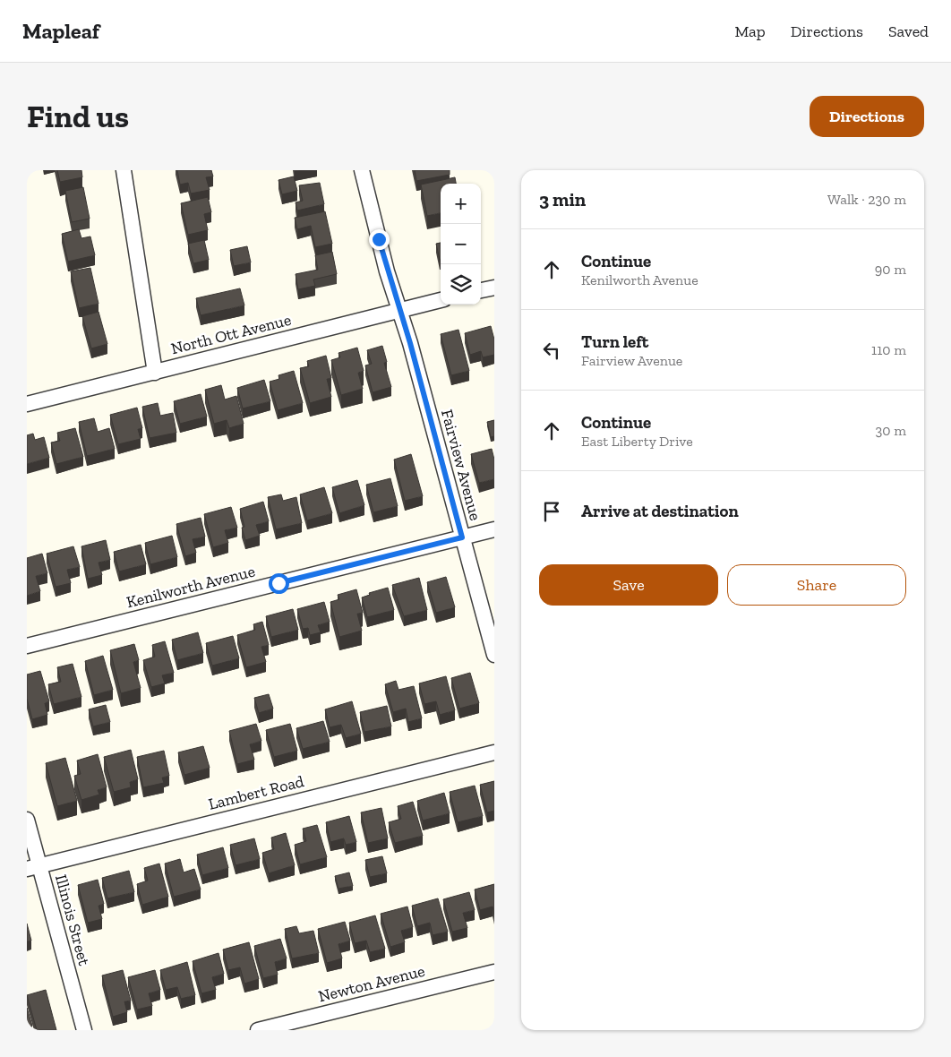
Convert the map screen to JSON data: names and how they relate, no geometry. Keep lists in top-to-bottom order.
{
  "streets": {
    "street": [
      "North Ott Avenue",
      "Fairview Avenue",
      "Kenilworth Avenue",
      "Lambert Road",
      "Illinois Street",
      "Newton Avenue"
    ]
  },
  "crossings": [
    ["North Ott Avenue", "Fairview Avenue"],
    ["Fairview Avenue", "Kenilworth Avenue"],
    ["Lambert Road", "Illinois Street"]
  ],
  "page": {
    "header": "Mapleaf",
    "nav": ["Map", "Directions", "Saved"],
    "buttons": [
      "Directions",
      ["Save", "Share"]
    ],
    "title": "Find us",
    "heading": ["3 min", "Walk · 230 m"],
    "map_buttons": ["+", "−"],
    "list": [
      ["Continue", "Kenilworth Avenue", "90 m"],
      ["Turn left", "Fairview Avenue", "110 m"],
      ["Continue", "East Liberty Drive", "30 m"],
      "Arrive at destination"
    ]
  }
}
